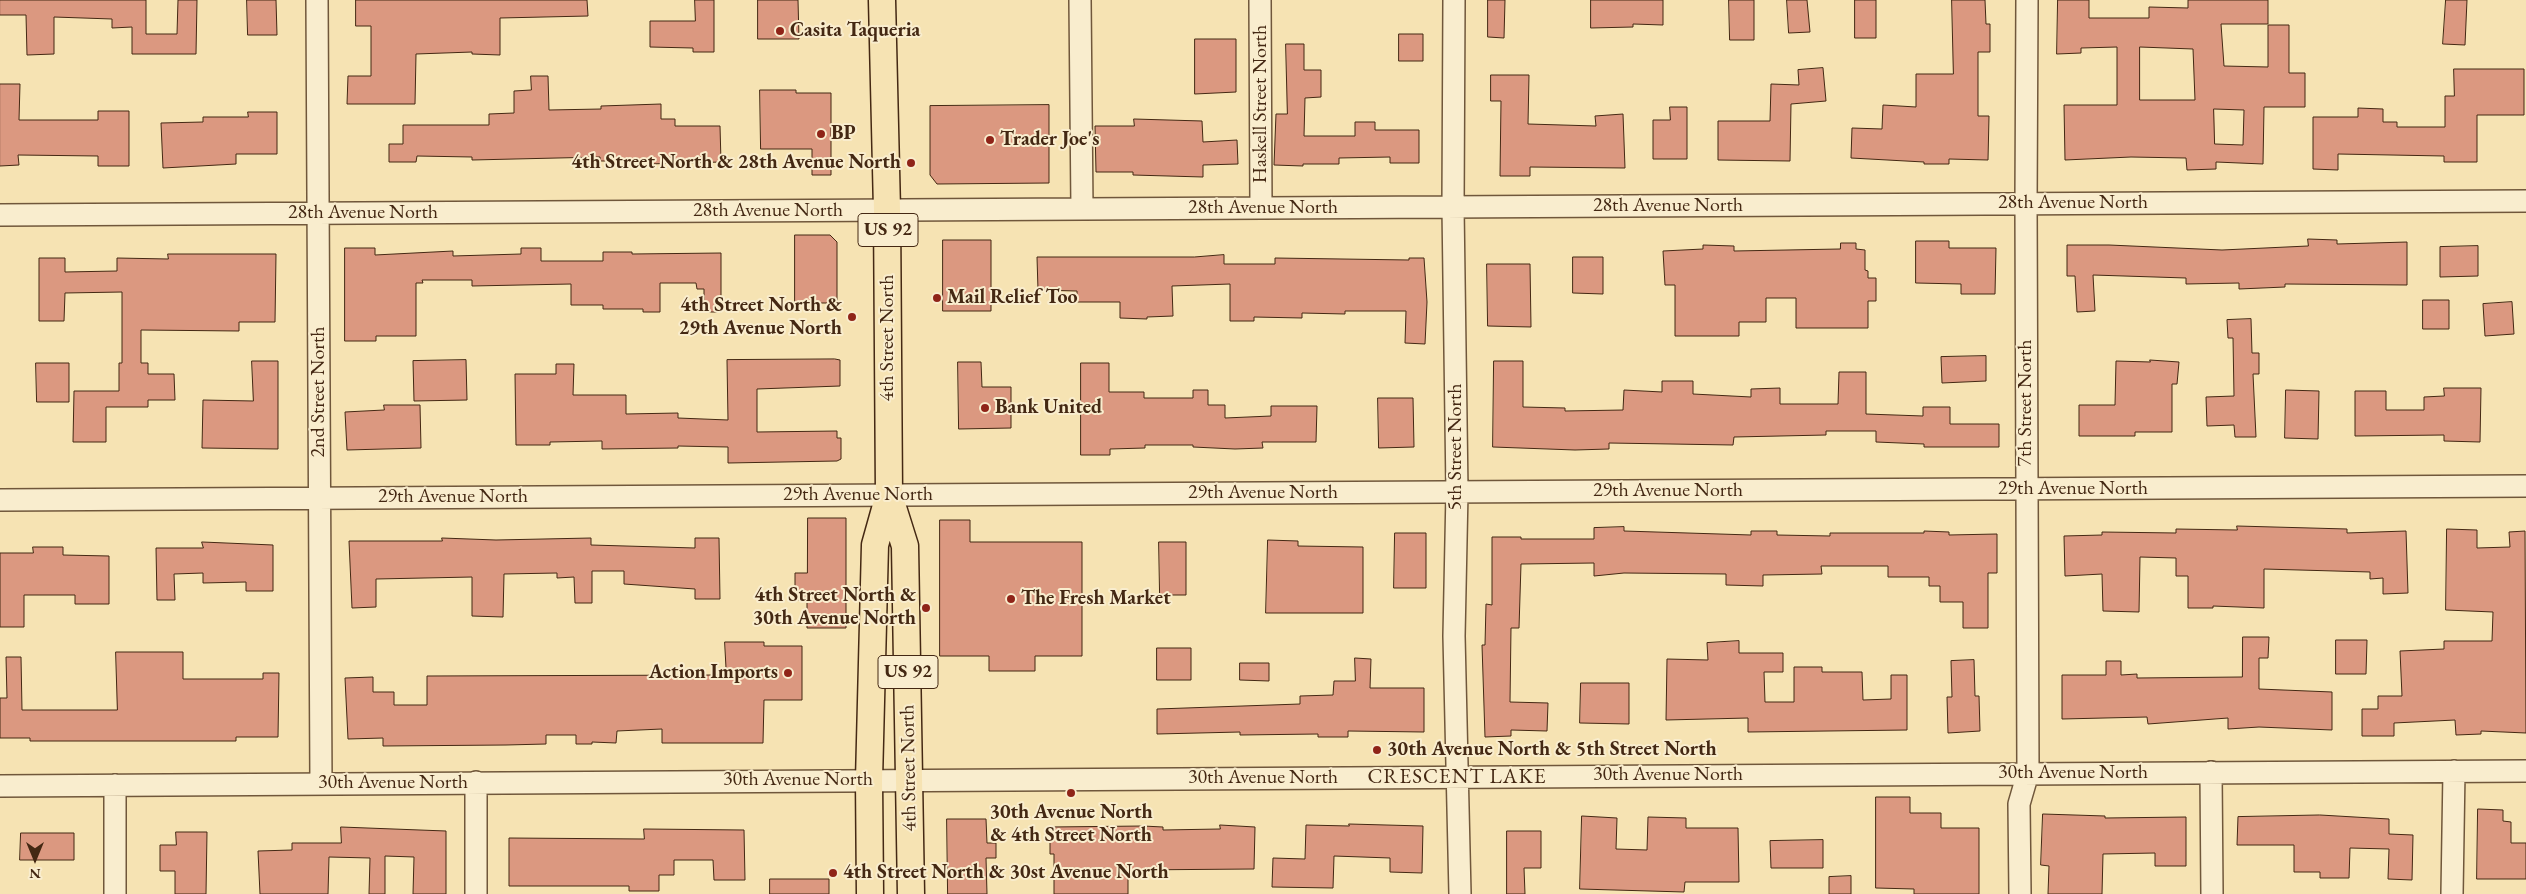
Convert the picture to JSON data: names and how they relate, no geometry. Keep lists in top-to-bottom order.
{
  "streets": {
    "main road": ["US 92", "4th Street North"],
    "street": [
      "Haskell Street North",
      "28th Avenue North",
      "2nd Street North",
      "7th Street North",
      "5th Street North",
      "29th Avenue North",
      "30th Avenue North"
    ]
  },
  "crossings": [
    ["Haskell Street North", "28th Avenue North"],
    ["28th Avenue North", "4th Street North"],
    ["28th Avenue North", "2nd Street North"],
    ["28th Avenue North", "7th Street North"],
    ["28th Avenue North", "5th Street North"],
    ["4th Street North", "29th Avenue North"],
    ["4th Street North", "30th Avenue North"],
    ["2nd Street North", "29th Avenue North"],
    ["2nd Street North", "30th Avenue North"],
    ["7th Street North", "29th Avenue North"],
    ["7th Street North", "30th Avenue North"],
    ["5th Street North", "29th Avenue North"],
    ["5th Street North", "30th Avenue North"]
  ],
  "districts": ["CRESCENT LAKE"],
  "places": [
    "Casita Taqueria",
    "BP",
    "Trader Joe's",
    "4th Street North & 28th Avenue North",
    "Mail Relief Too",
    "4th Street North & 29th Avenue North",
    "Bank United",
    "The Fresh Market",
    "4th Street North & 30th Avenue North",
    "Action Imports",
    "30th Avenue North & 5th Street North",
    "30th Avenue North & 4th Street North",
    "4th Street North & 30st Avenue North"
  ],
  "north": "bottom"
}
